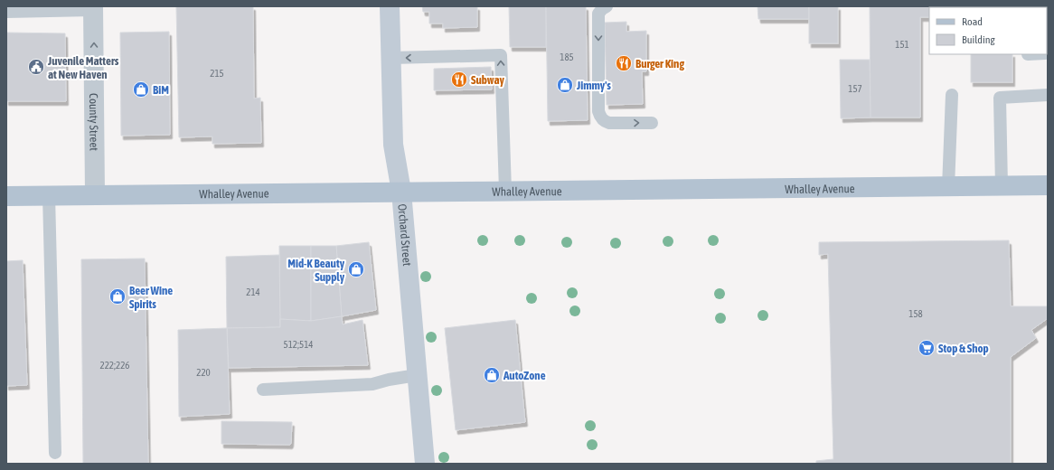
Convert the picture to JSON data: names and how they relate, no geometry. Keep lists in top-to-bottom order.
{
  "streets": {
    "main road": ["Whalley Avenue", "Orchard Street"],
    "street": ["County Street"]
  },
  "crossings": [
    ["County Street", "Whalley Avenue"],
    ["Whalley Avenue", "Orchard Street"]
  ],
  "one_way": ["County Street"],
  "places": {
    "restaurant": ["Burger King", "Subway"],
    "public building": ["Juvenile Matters at New Haven"],
    "shop": [
      "Jimmy's",
      "BiM",
      "Mid-K Beauty Supply",
      "Beer Wine Spirits",
      "AutoZone"
    ],
    "supermarket": ["Stop & Shop"]
  },
  "house_numbers": [
    "151",
    "185",
    "215",
    "157",
    "214",
    "158",
    "512;514",
    "222;226",
    "220"
  ],
  "legend": ["Road", "Building"]
}
